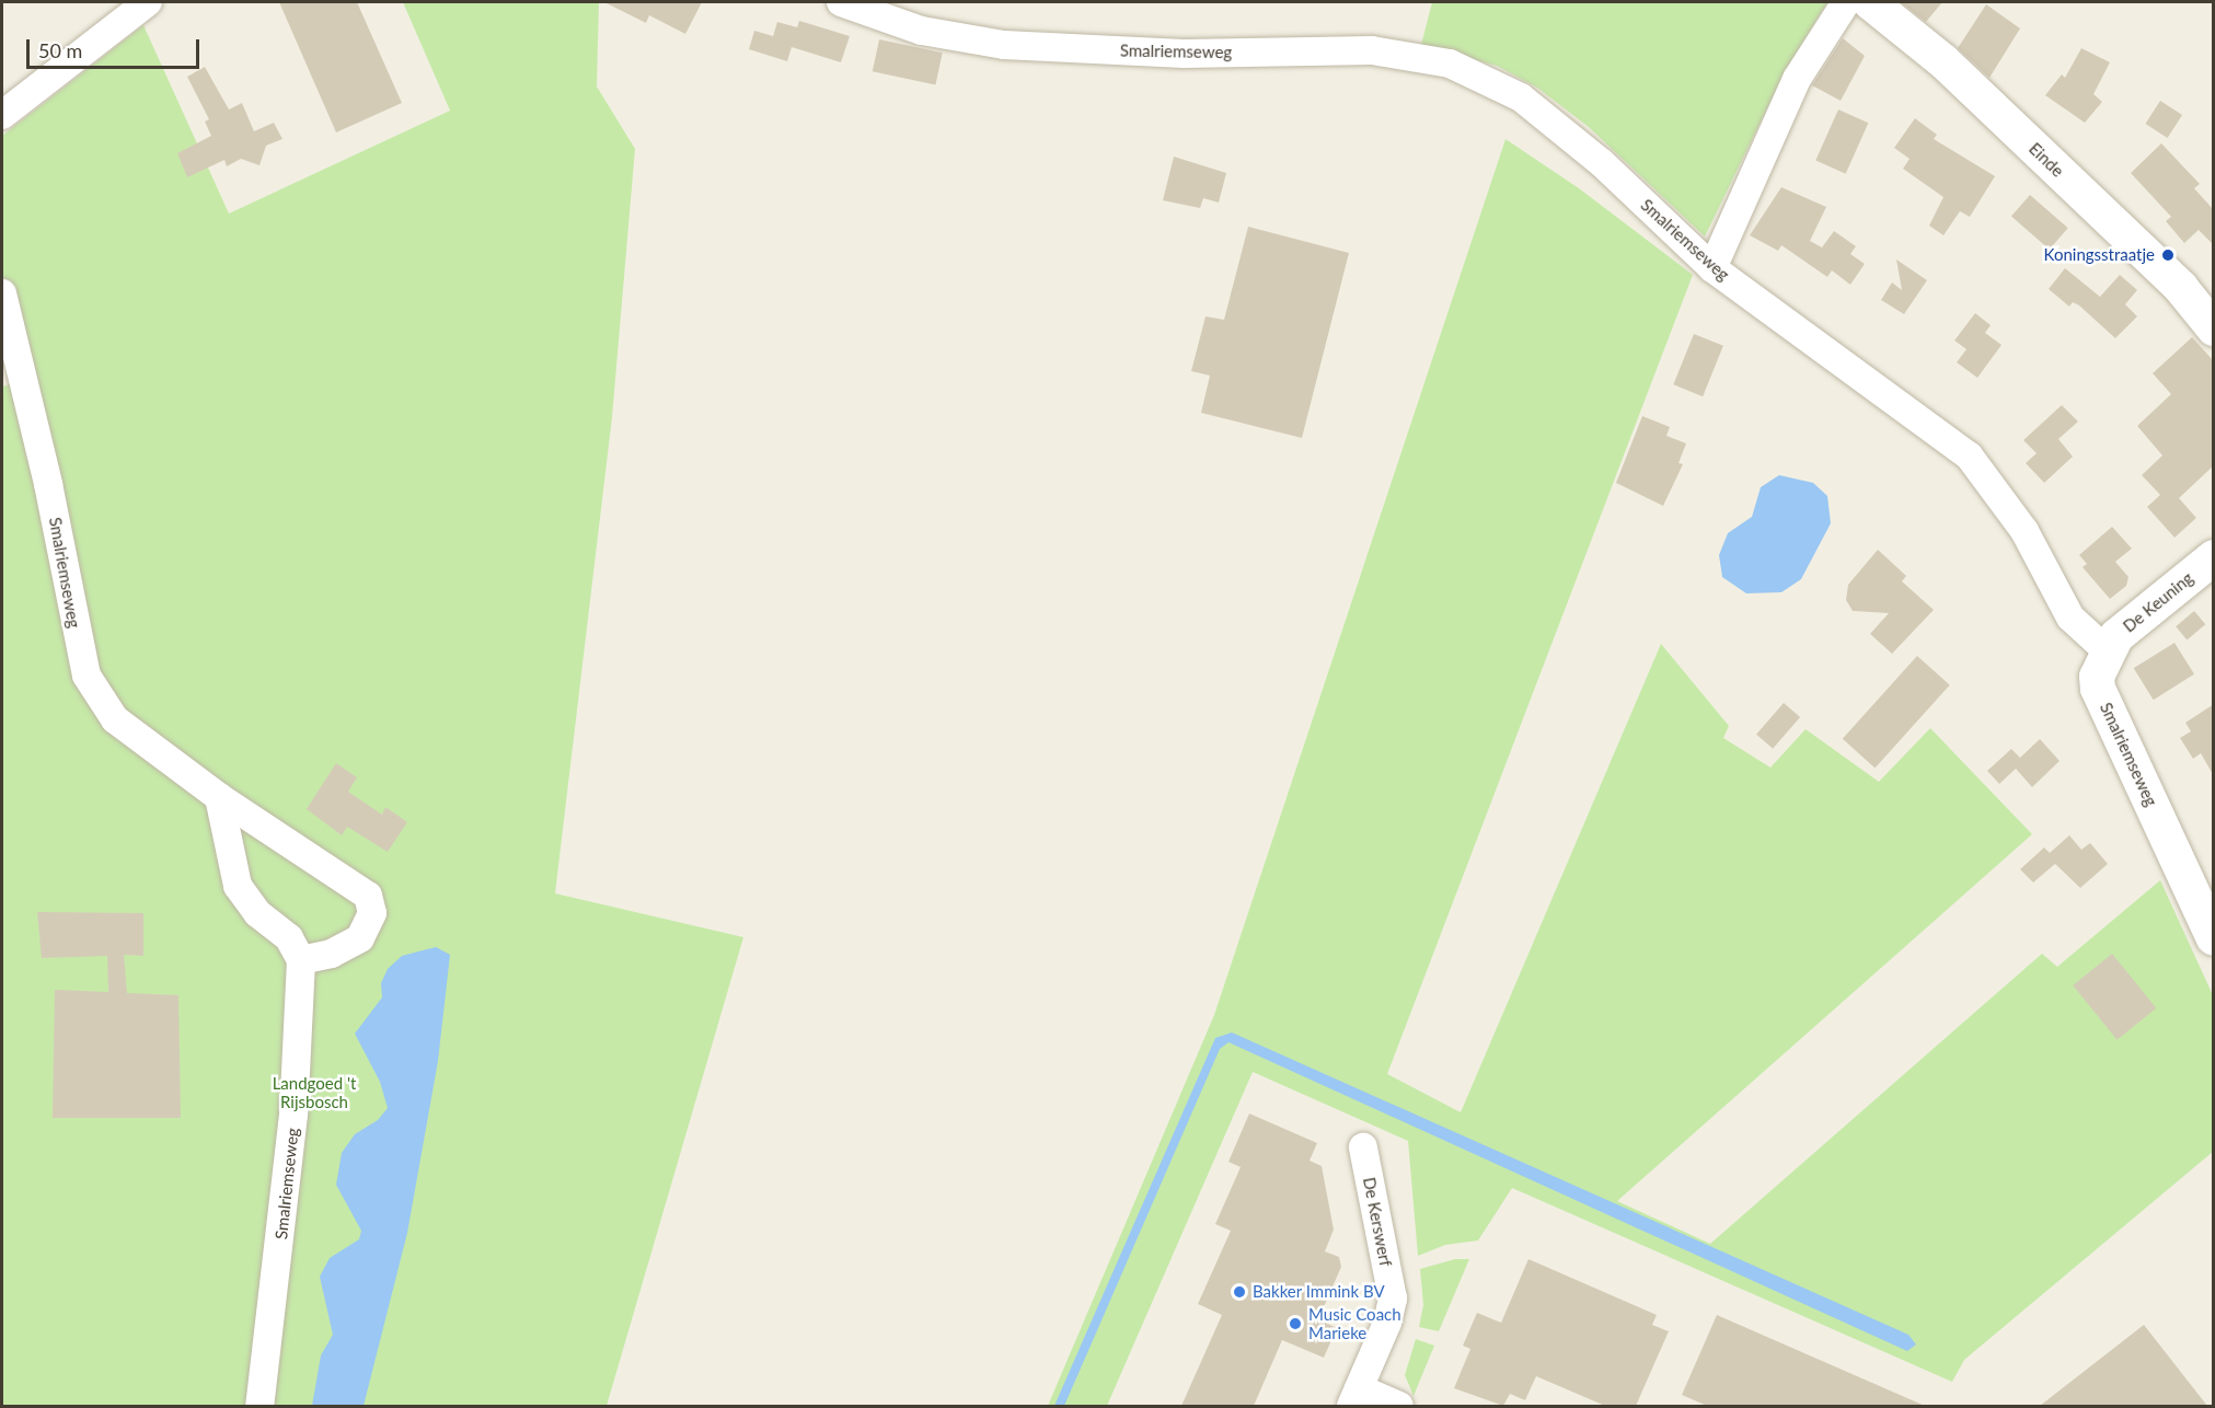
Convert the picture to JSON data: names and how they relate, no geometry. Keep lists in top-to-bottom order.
{
  "streets": {
    "street": [
      "Smalriemseweg",
      "Einde",
      "De Keuning",
      "De Kerswerf"
    ]
  },
  "crossings": [
    ["Smalriemseweg", "De Keuning"]
  ],
  "parks": ["Landgoed 't Rijsbosch"],
  "places": ["Koningsstraatje", "Bakker Immink BV", "Music Coach Marieke"],
  "scale_bar": "50 m"
}
